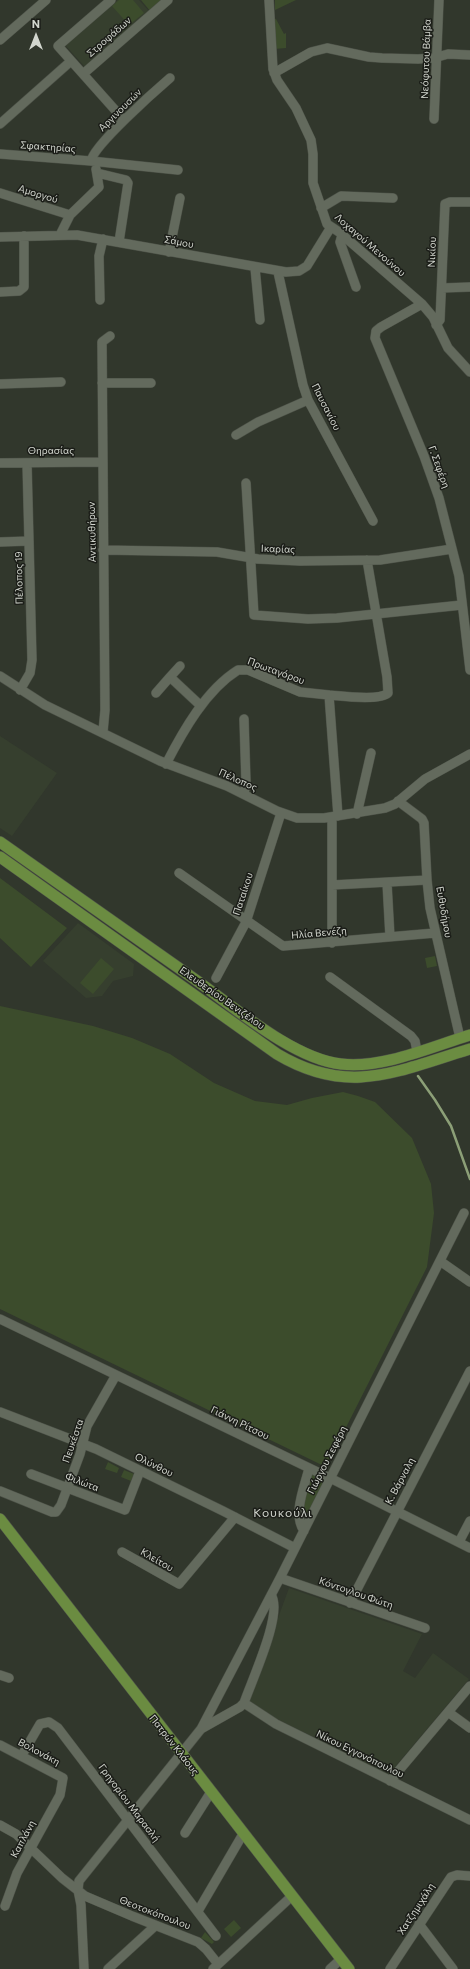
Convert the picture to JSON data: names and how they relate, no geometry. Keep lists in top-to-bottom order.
{
  "streets": {
    "main road": ["Ελευθερίου Βενιζέλου", "Πατρών Κλάους"],
    "street": [
      "Στροφάδων",
      "Νεόφυτου Βάμβα",
      "Αργινουσών",
      "Σφακτηρίας",
      "Αμοργού",
      "Σάμου",
      "Λοχαγού Μενούνου",
      "Νικίου",
      "Παυσανίου",
      "Θηρασίας",
      "Γ. Σεφέρη",
      "Αντικυθήρων",
      "Ικαρίας",
      "Πέλοπος 19",
      "Πρωταγόρου",
      "Πέλοπος",
      "Παταίκου",
      "Ευθυδήμου",
      "Ηλία Βενέζη",
      "Γιάννη Ρίτσου",
      "Πευκέστα",
      "Γιώργου Σεφέρη",
      "Ολύνθου",
      "Κ. Βάρναλη",
      "Φιλώτα",
      "Κλείτου",
      "Κόντογλου Φώτη",
      "Βολονάκη",
      "Νίκου Εγγονόπουλου",
      "Γρηγορίου Μαρασλή",
      "Καπλάνη",
      "Χατζημιχάλη",
      "Θεοτοκόπουλου"
    ]
  },
  "crossings": [
    ["Αργινουσών", "Σφακτηρίας"],
    ["Σάμου", "Λοχαγού Μενούνου"],
    ["Σάμου", "Παυσανίου"],
    ["Λοχαγού Μενούνου", "Νικίου"],
    ["Λοχαγού Μενούνου", "Γ. Σεφέρη"],
    ["Θηρασίας", "Αντικυθήρων"],
    ["Θηρασίας", "Πέλοπος 19"],
    ["Γ. Σεφέρη", "Ικαρίας"],
    ["Αντικυθήρων", "Ικαρίας"],
    ["Αντικυθήρων", "Πέλοπος"],
    ["Πέλοπος 19", "Πέλοπος"],
    ["Πρωταγόρου", "Πέλοπος"],
    ["Πέλοπος", "Παταίκου"],
    ["Πέλοπος", "Ευθυδήμου"],
    ["Παταίκου", "Ηλία Βενέζη"],
    ["Ευθυδήμου", "Ηλία Βενέζη"],
    ["Ευθυδήμου", "Ελευθερίου Βενιζέλου"],
    ["Γιάννη Ρίτσου", "Πευκέστα"],
    ["Γιάννη Ρίτσου", "Γιώργου Σεφέρη"],
    ["Γιάννη Ρίτσου", "Κ. Βάρναλη"],
    ["Πευκέστα", "Ολύνθου"],
    ["Πευκέστα", "Φιλώτα"],
    ["Γιώργου Σεφέρη", "Ολύνθου"],
    ["Γιώργου Σεφέρη", "Κόντογλου Φώτη"],
    ["Γιώργου Σεφέρη", "Πατρών Κλάους"],
    ["Γιώργου Σεφέρη", "Γρηγορίου Μαρασλή"],
    ["Γιώργου Σεφέρη", "Θεοτοκόπουλου"],
    ["Ολύνθου", "Φιλώτα"],
    ["Ολύνθου", "Κλείτου"],
    ["Κ. Βάρναλη", "Κόντογλου Φώτη"],
    ["Βολονάκη", "Γρηγορίου Μαρασλή"],
    ["Βολονάκη", "Καπλάνη"],
    ["Καπλάνη", "Θεοτοκόπουλου"]
  ],
  "districts": ["Κουκούλι"],
  "north": "top"
}
